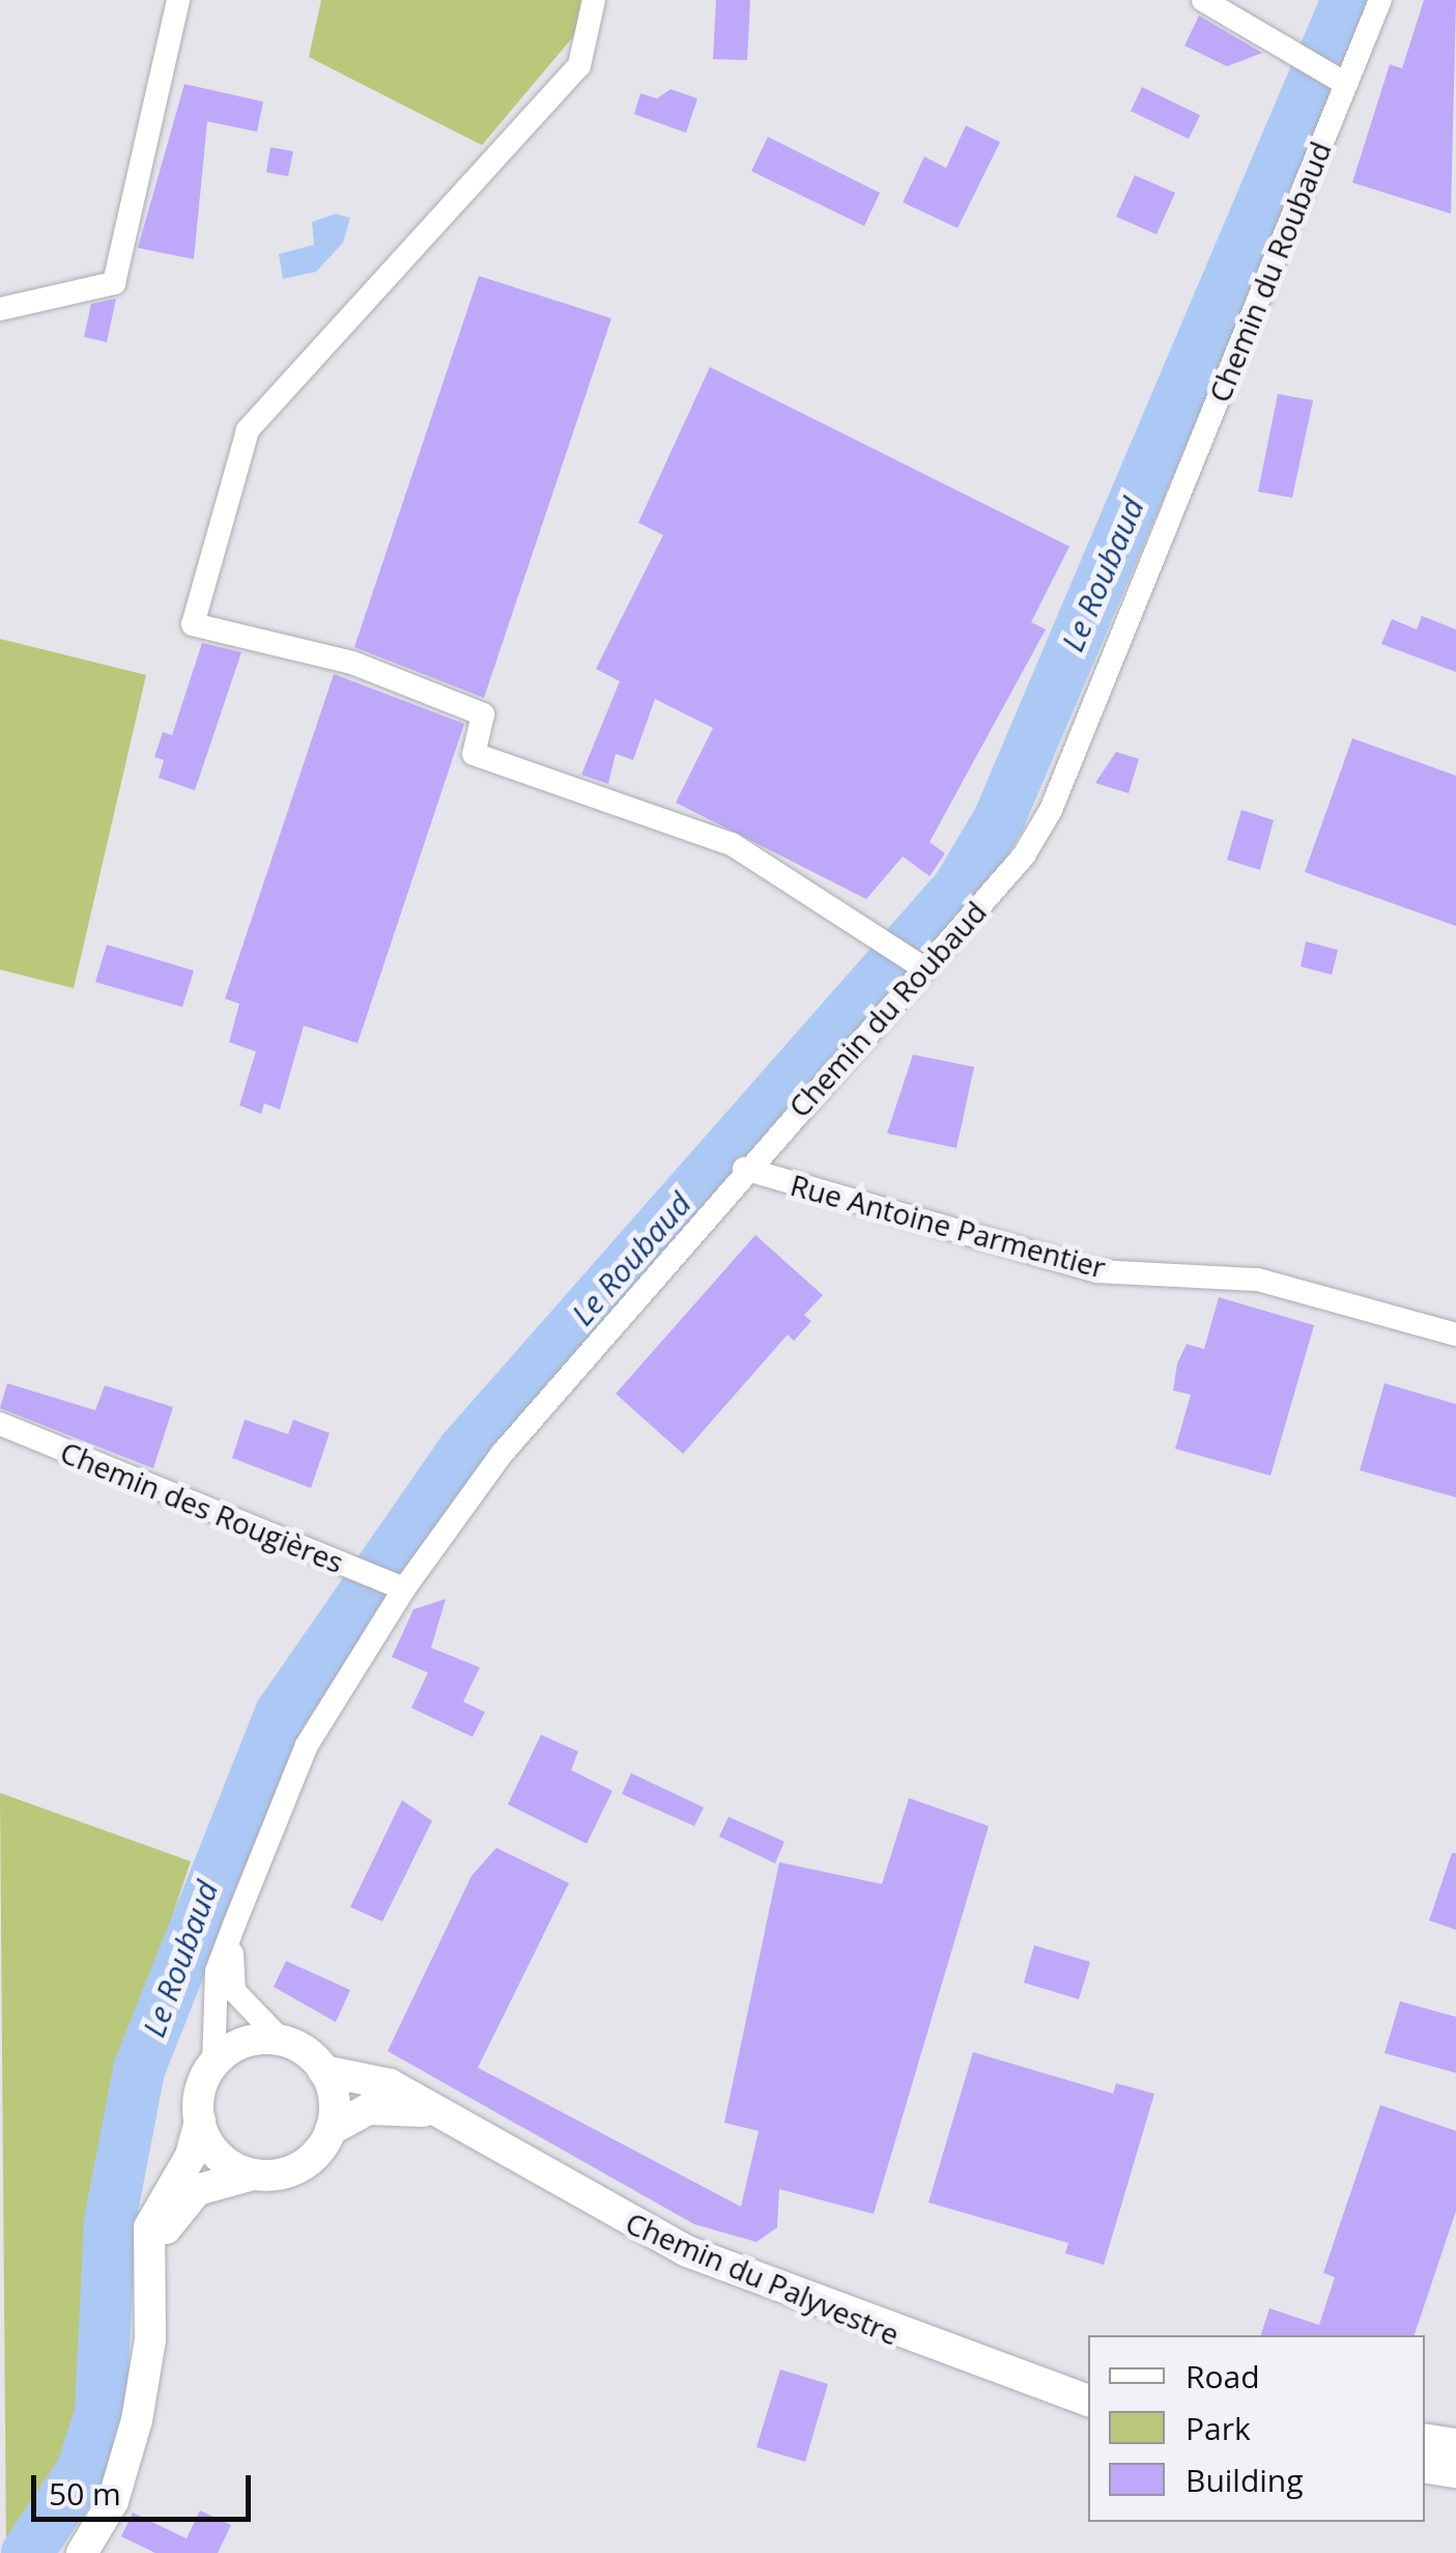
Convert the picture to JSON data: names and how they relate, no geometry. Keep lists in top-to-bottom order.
{
  "streets": {
    "street": [
      "Chemin du Roubaud",
      "Rue Antoine Parmentier",
      "Chemin des Rougières",
      "Chemin du Palyvestre"
    ]
  },
  "crossings": [
    ["Chemin du Roubaud", "Rue Antoine Parmentier"],
    ["Chemin du Roubaud", "Chemin des Rougières"],
    ["Chemin du Roubaud", "Chemin du Palyvestre"]
  ],
  "water": ["Le Roubaud"],
  "legend": ["Road", "Park", "Building"],
  "scale_bar": "50 m"
}
